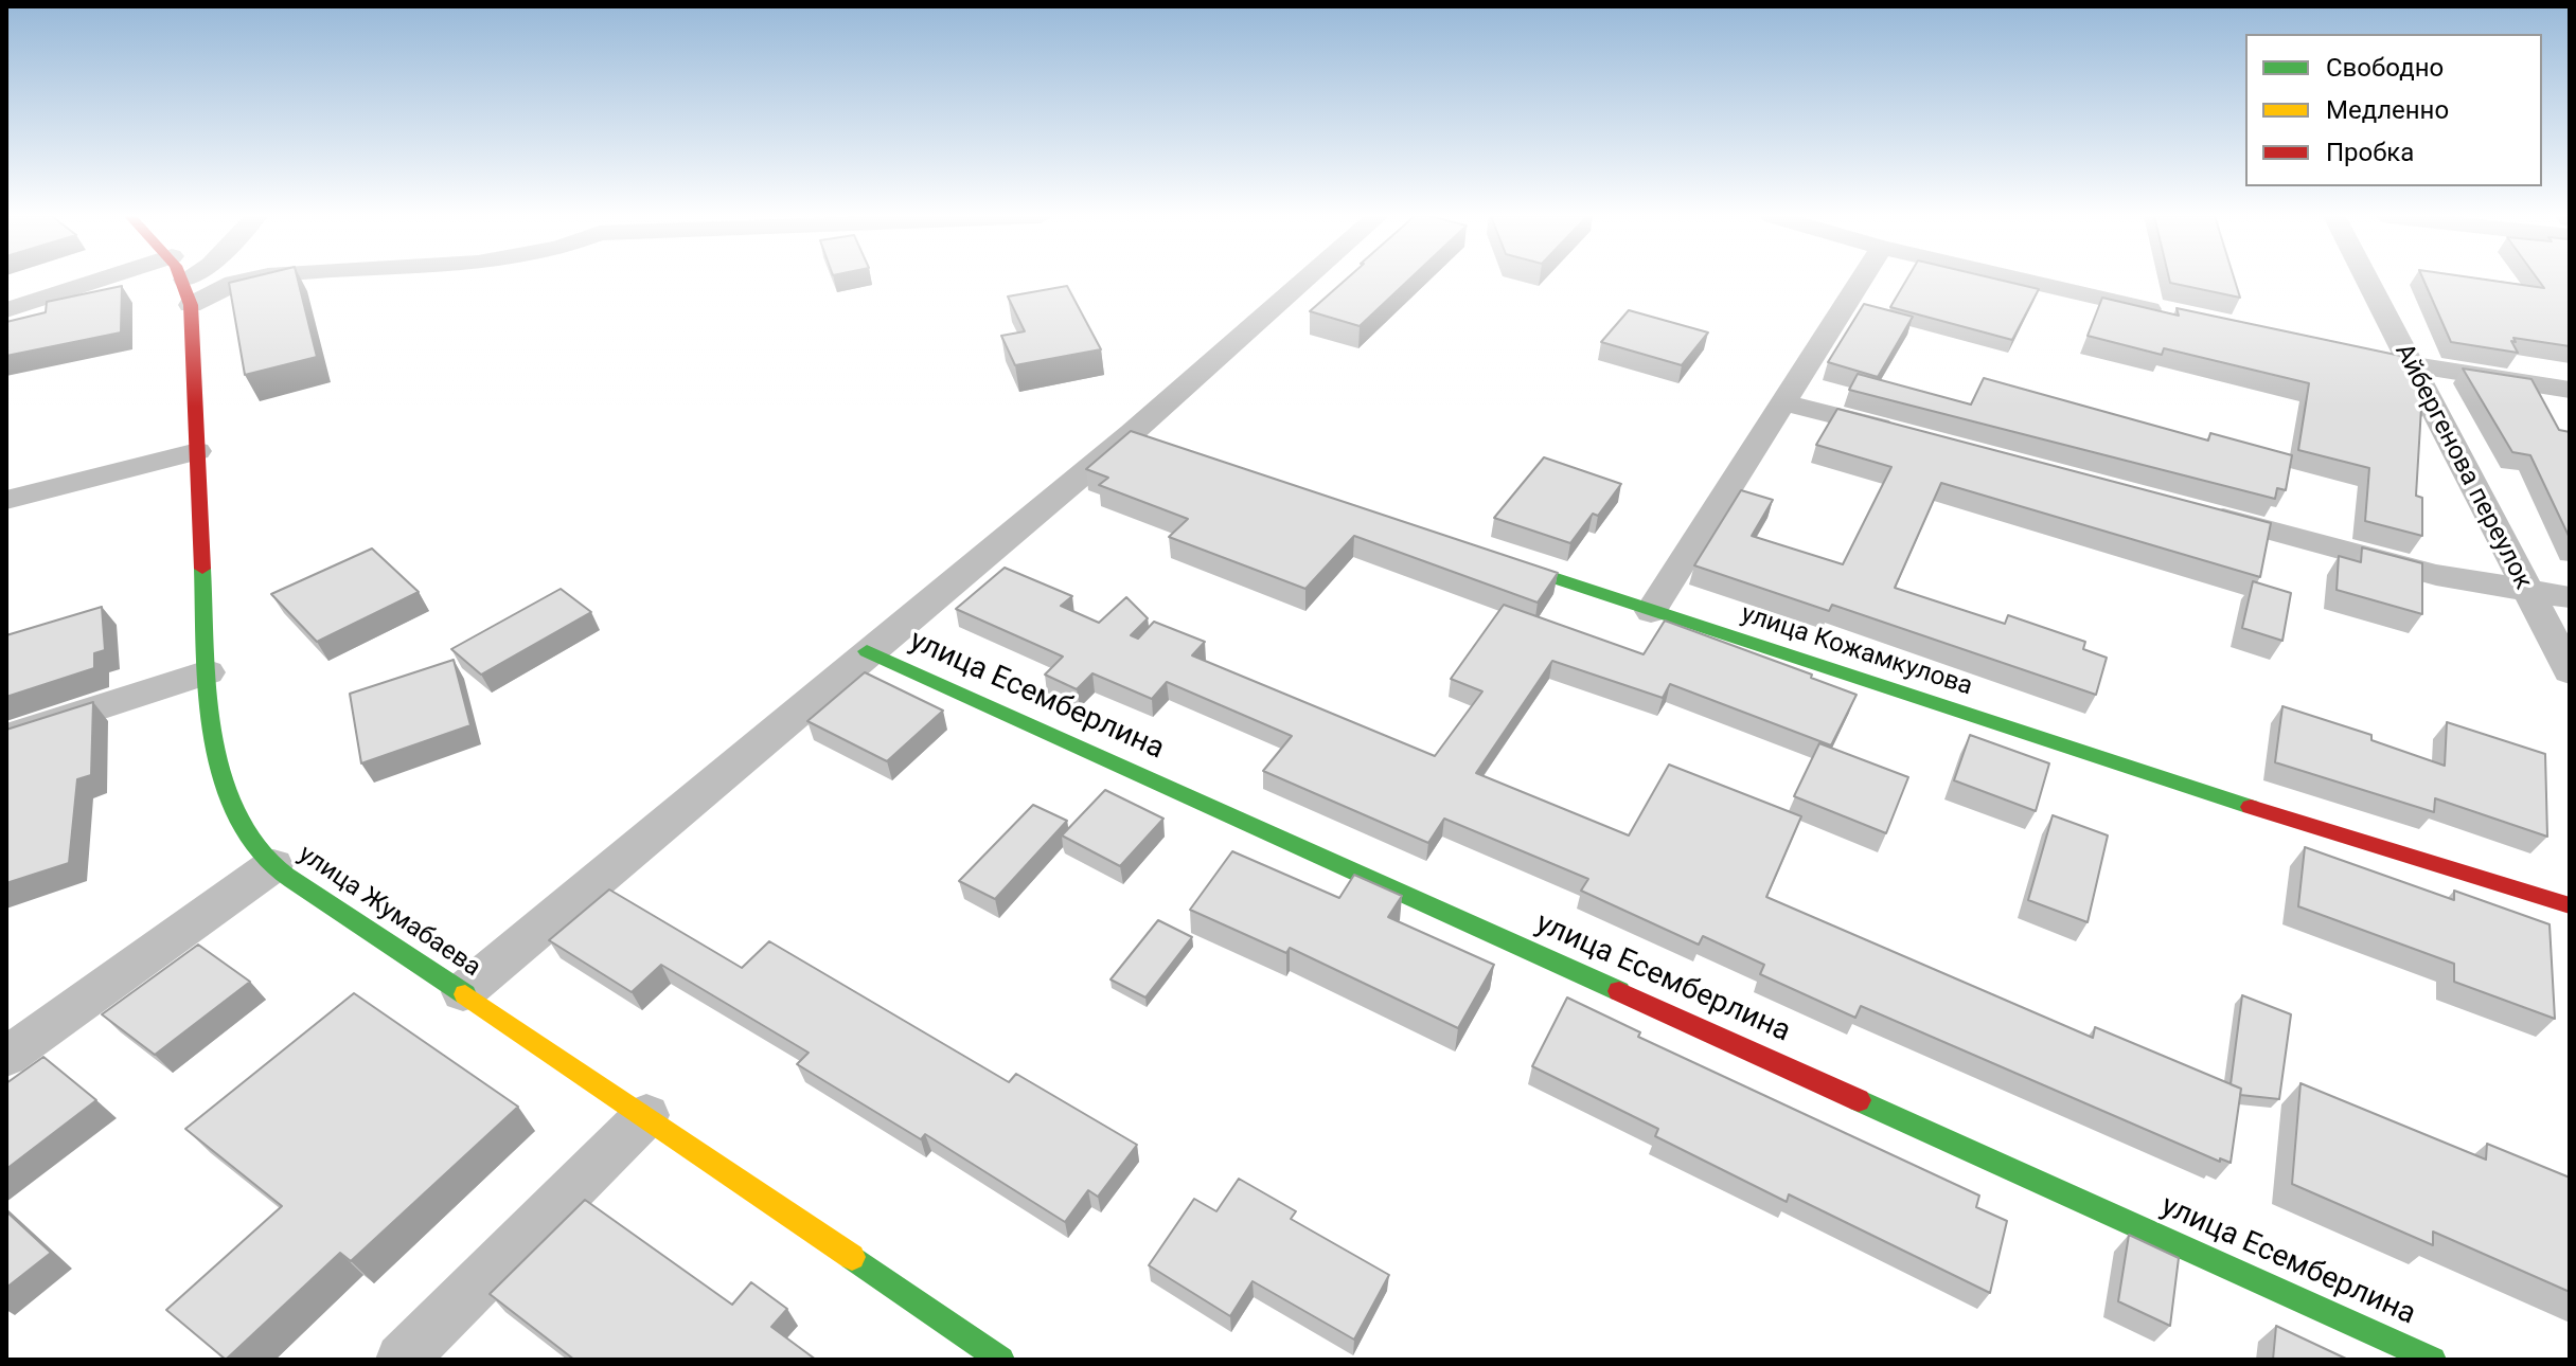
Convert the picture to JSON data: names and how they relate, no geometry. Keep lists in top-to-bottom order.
{
  "streets": {
    "street": [
      "Айбергенова переулок",
      "улица Кожамкулова",
      "улица Есемберлина",
      "улица Жумабаева"
    ]
  },
  "legend": ["Свободно", "Медленно", "Пробка"]
}
